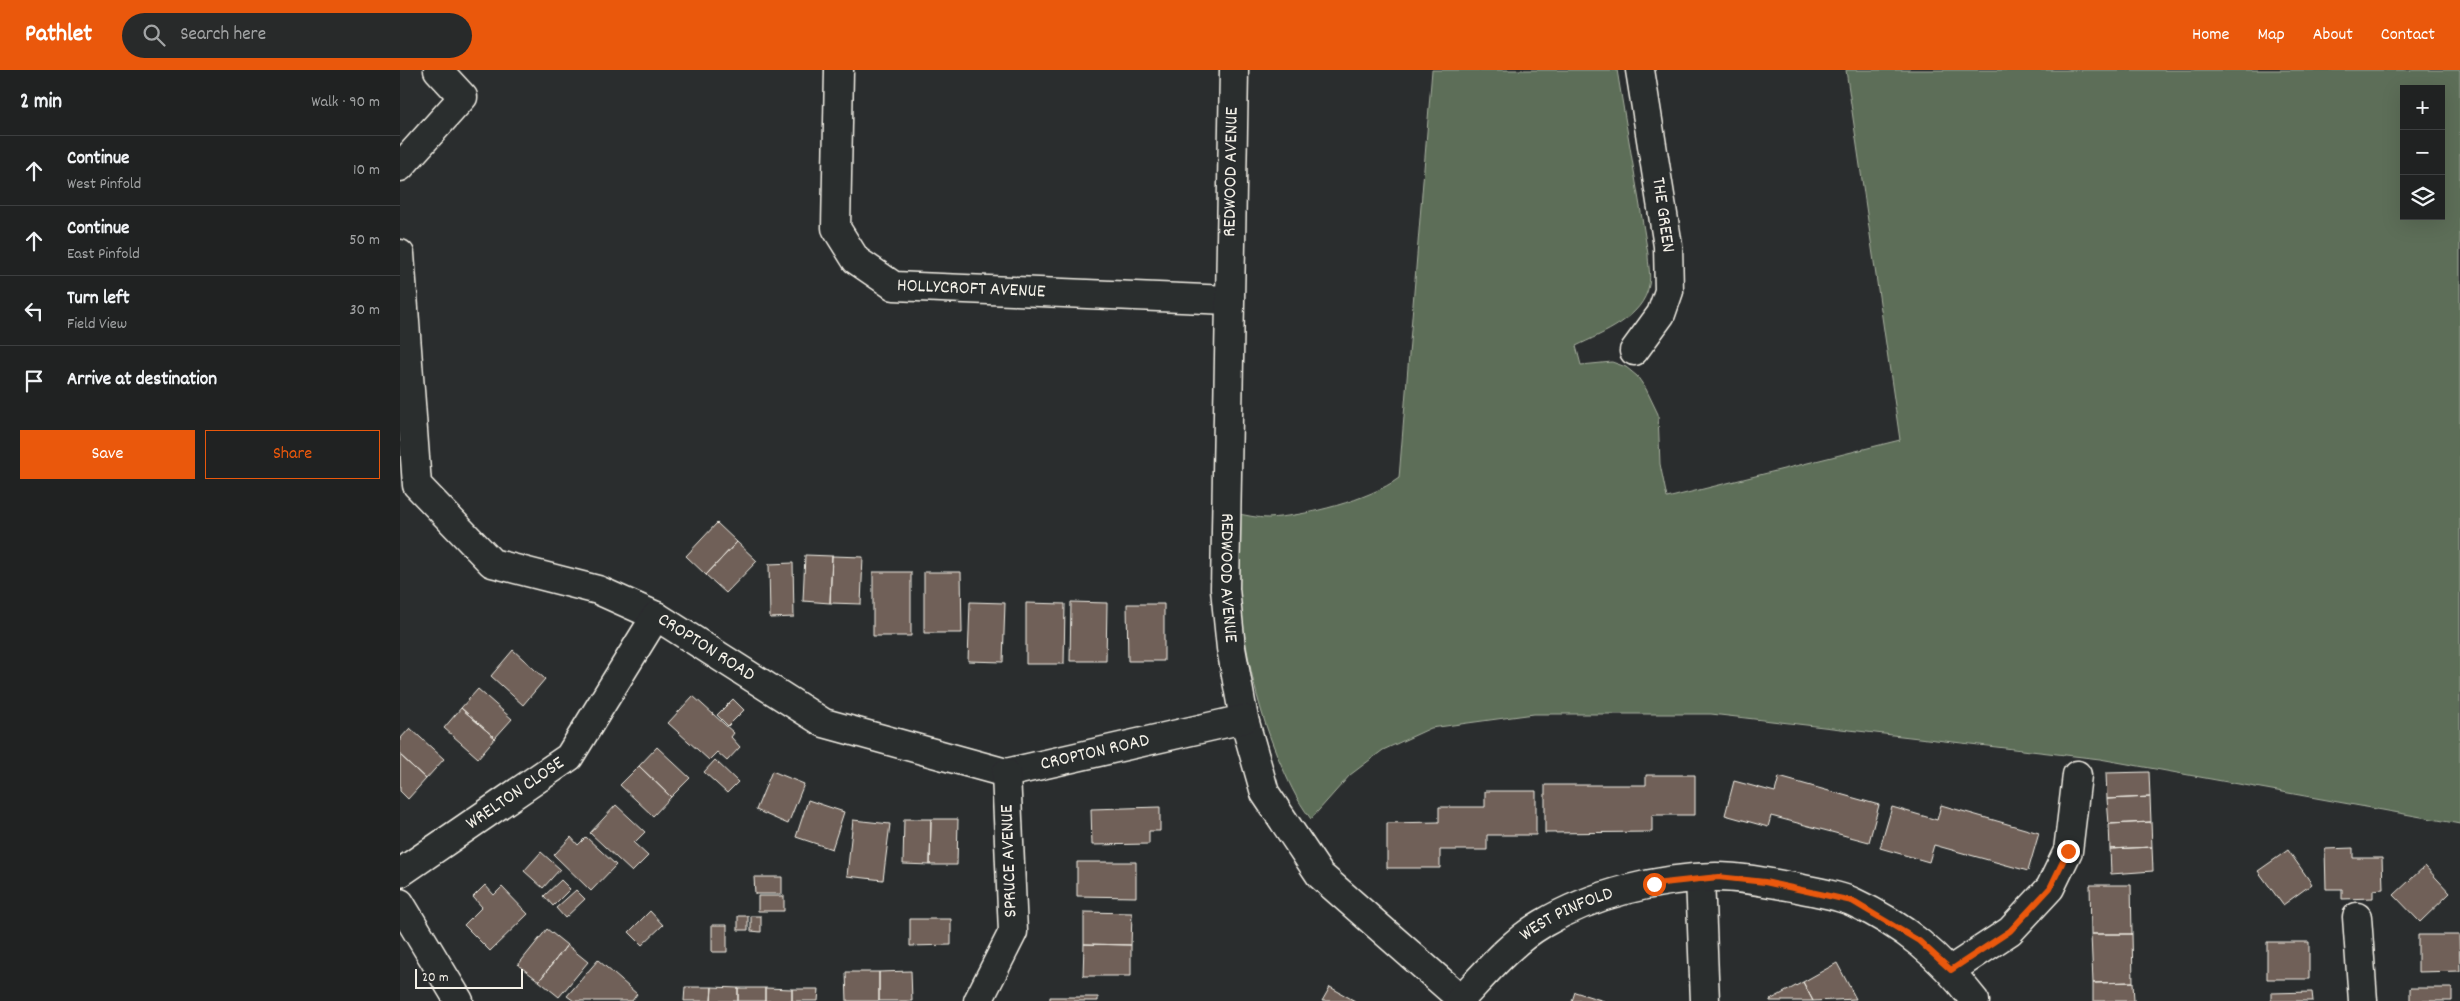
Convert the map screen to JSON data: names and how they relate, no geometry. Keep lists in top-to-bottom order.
{
  "streets": {
    "street": [
      "REDWOOD AVENUE",
      "THE GREEN",
      "HOLLYCROFT AVENUE",
      "CROPTON ROAD",
      "WRELTON CLOSE",
      "SPRUCE AVENUE",
      "WEST PINFOLD"
    ]
  },
  "crossings": [
    ["REDWOOD AVENUE", "HOLLYCROFT AVENUE"],
    ["REDWOOD AVENUE", "CROPTON ROAD"],
    ["REDWOOD AVENUE", "WEST PINFOLD"],
    ["CROPTON ROAD", "WRELTON CLOSE"],
    ["CROPTON ROAD", "SPRUCE AVENUE"]
  ],
  "scale_bar": "20 m",
  "page": {
    "header": "Pathlet",
    "search": "Search here",
    "nav": [
      "Home",
      "Map",
      "About",
      "Contact"
    ],
    "heading": ["2 min", "Walk · 90 m"],
    "map_buttons": ["+", "−"],
    "list": [
      ["Continue", "West Pinfold", "10 m"],
      ["Continue", "East Pinfold", "50 m"],
      ["Turn left", "Field View", "30 m"],
      "Arrive at destination"
    ],
    "buttons": ["Save", "Share"],
    "scale": "20 m"
  }
}
